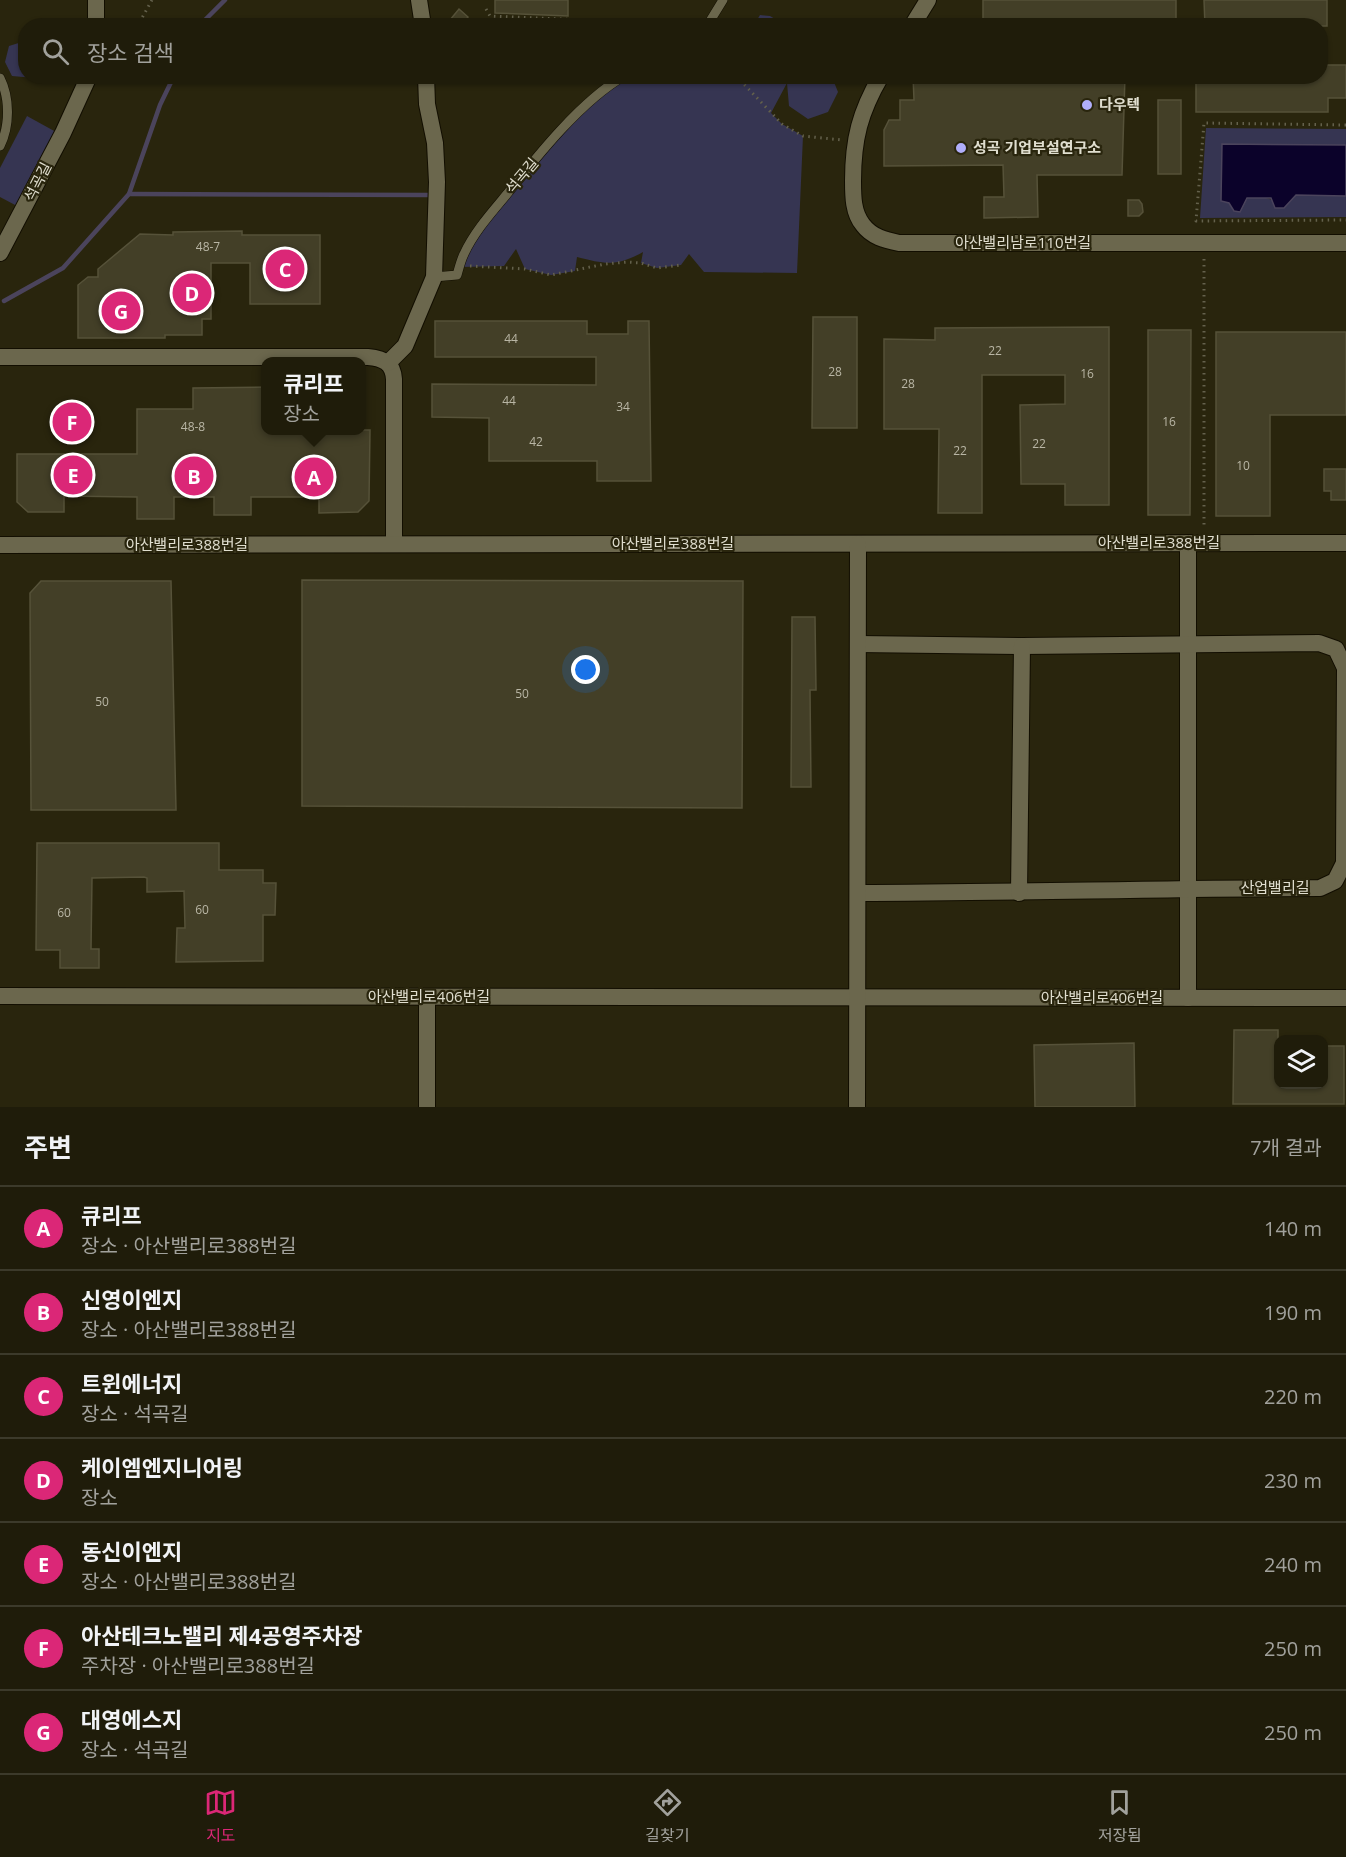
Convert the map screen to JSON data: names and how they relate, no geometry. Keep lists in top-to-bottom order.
{
  "streets": {
    "street": [
      "석곡길",
      "아산밸리남로110번길",
      "아산밸리로388번길",
      "산업밸리길",
      "아산밸리로406번길"
    ]
  },
  "places": ["다우텍", "성곡 기업부설연구소"],
  "house_numbers": [
    "48-7",
    "44",
    "22",
    "28",
    "16",
    "28",
    "44",
    "34",
    "16",
    "48-8",
    "42",
    "22",
    "22",
    "10",
    "50",
    "50",
    "60",
    "60"
  ],
  "page": {
    "search": "장소 검색",
    "pins": [
      "C",
      "D",
      "G",
      "F",
      "E",
      "B",
      "A"
    ],
    "popup": ["큐리프", "장소"],
    "heading": ["주변", "7개 결과"],
    "list": [
      {
        "mark": "A",
        "name": "큐리프",
        "note": "장소 · 아산밸리로388번길",
        "value": "140 m"
      },
      {
        "mark": "B",
        "name": "신영이엔지",
        "note": "장소 · 아산밸리로388번길",
        "value": "190 m"
      },
      {
        "mark": "C",
        "name": "트윈에너지",
        "note": "장소 · 석곡길",
        "value": "220 m"
      },
      {
        "mark": "D",
        "name": "케이엠엔지니어링",
        "note": "장소",
        "value": "230 m"
      },
      {
        "mark": "E",
        "name": "동신이엔지",
        "note": "장소 · 아산밸리로388번길",
        "value": "240 m"
      },
      {
        "mark": "F",
        "name": "아산테크노밸리 제4공영주차장",
        "note": "주차장 · 아산밸리로388번길",
        "value": "250 m"
      },
      {
        "mark": "G",
        "name": "대영에스지",
        "note": "장소 · 석곡길",
        "value": "250 m"
      }
    ],
    "nav": ["지도", "길찾기", "저장됨"]
  }
}
